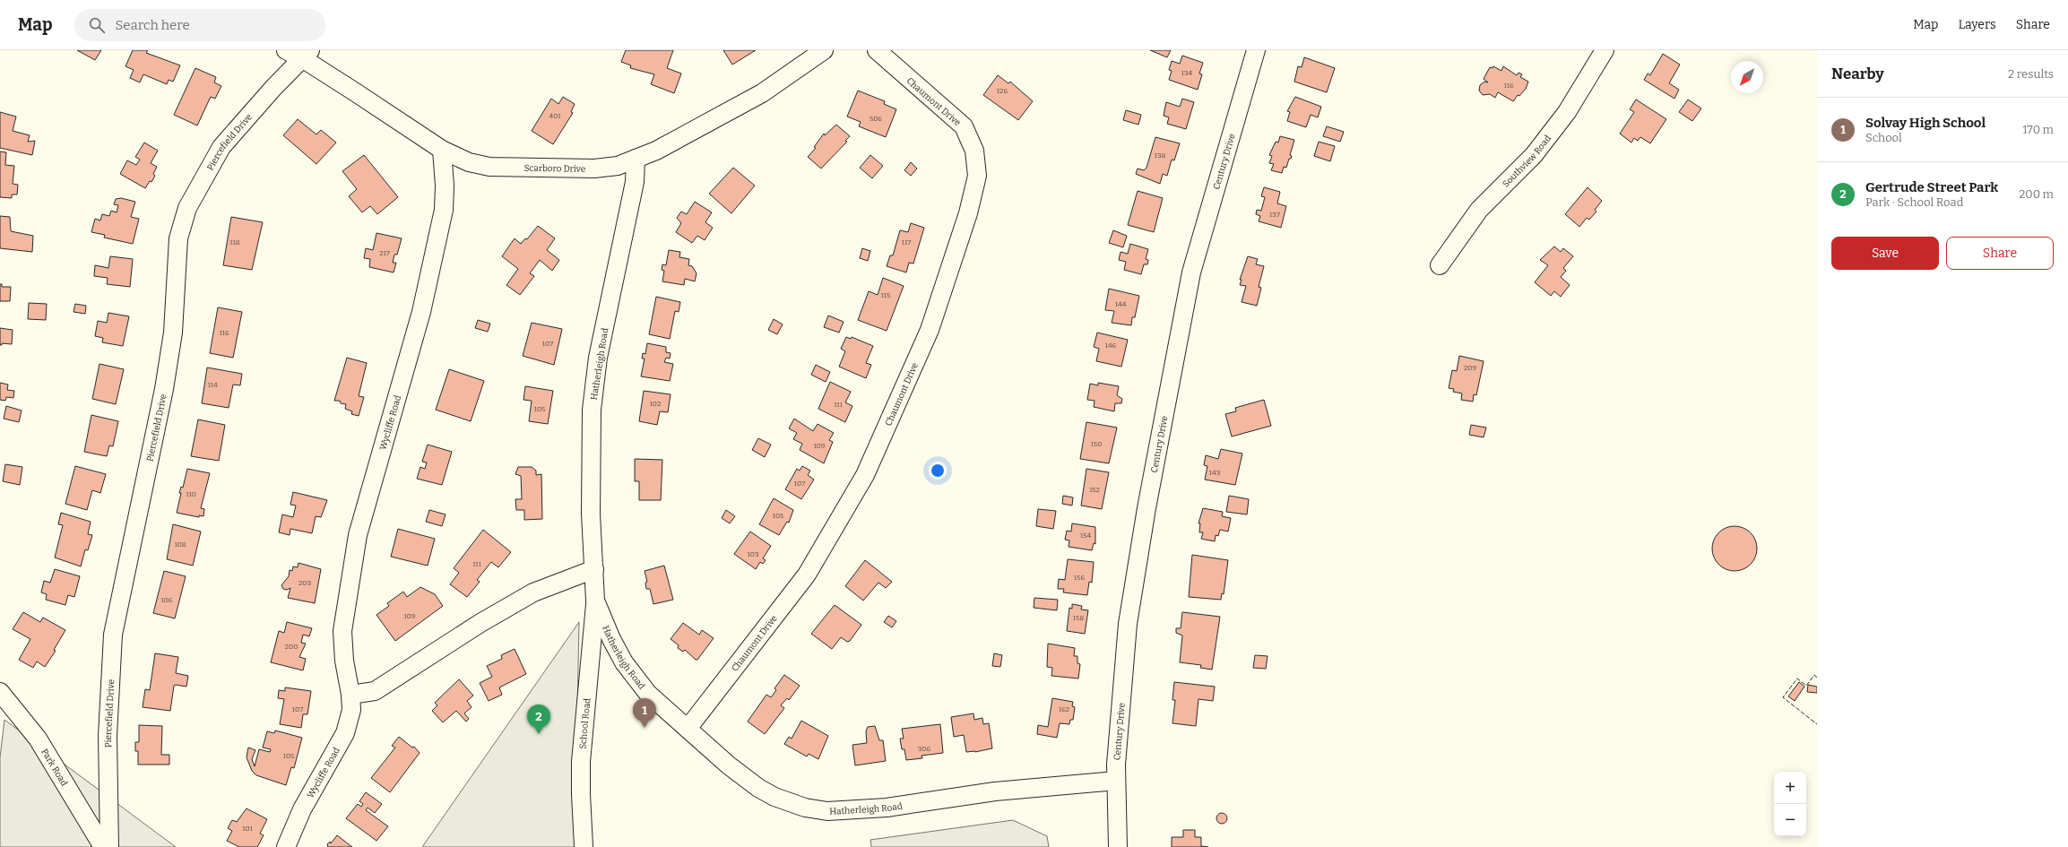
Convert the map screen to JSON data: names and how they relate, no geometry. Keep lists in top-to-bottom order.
{
  "streets": {
    "street": [
      "Chaumont Drive",
      "Piercefield Drive",
      "Southview Road",
      "Century Drive",
      "Scarboro Drive",
      "Hatherleigh Road",
      "Wycliffe Road",
      "School Road",
      "Park Road"
    ]
  },
  "crossings": [
    ["Chaumont Drive", "Hatherleigh Road"],
    ["Piercefield Drive", "Scarboro Drive"],
    ["Century Drive", "Hatherleigh Road"],
    ["Scarboro Drive", "Hatherleigh Road"],
    ["Scarboro Drive", "Wycliffe Road"],
    ["Hatherleigh Road", "School Road"]
  ],
  "house_numbers": [
    "134",
    "116",
    "126",
    "401",
    "506",
    "138",
    "137",
    "118",
    "117",
    "217",
    "115",
    "144",
    "116",
    "107",
    "146",
    "209",
    "114",
    "102",
    "111",
    "105",
    "150",
    "109",
    "143",
    "107",
    "152",
    "110",
    "105",
    "154",
    "108",
    "103",
    "111",
    "156",
    "203",
    "106",
    "109",
    "158",
    "200",
    "107",
    "162",
    "306",
    "105",
    "101"
  ],
  "north": "bottom left",
  "page": {
    "header": "Map",
    "search": "Search here",
    "nav": ["Map", "Layers", "Share"],
    "heading": ["Nearby", "2 results"],
    "list": [
      {
        "mark": "1",
        "name": "Solvay High School",
        "note": "School",
        "value": "170 m"
      },
      {
        "mark": "2",
        "name": "Gertrude Street Park",
        "note": "Park · School Road",
        "value": "200 m"
      }
    ],
    "buttons": ["Save", "Share"],
    "pins": ["1", "2"],
    "map_buttons": ["+", "−"]
  }
}
